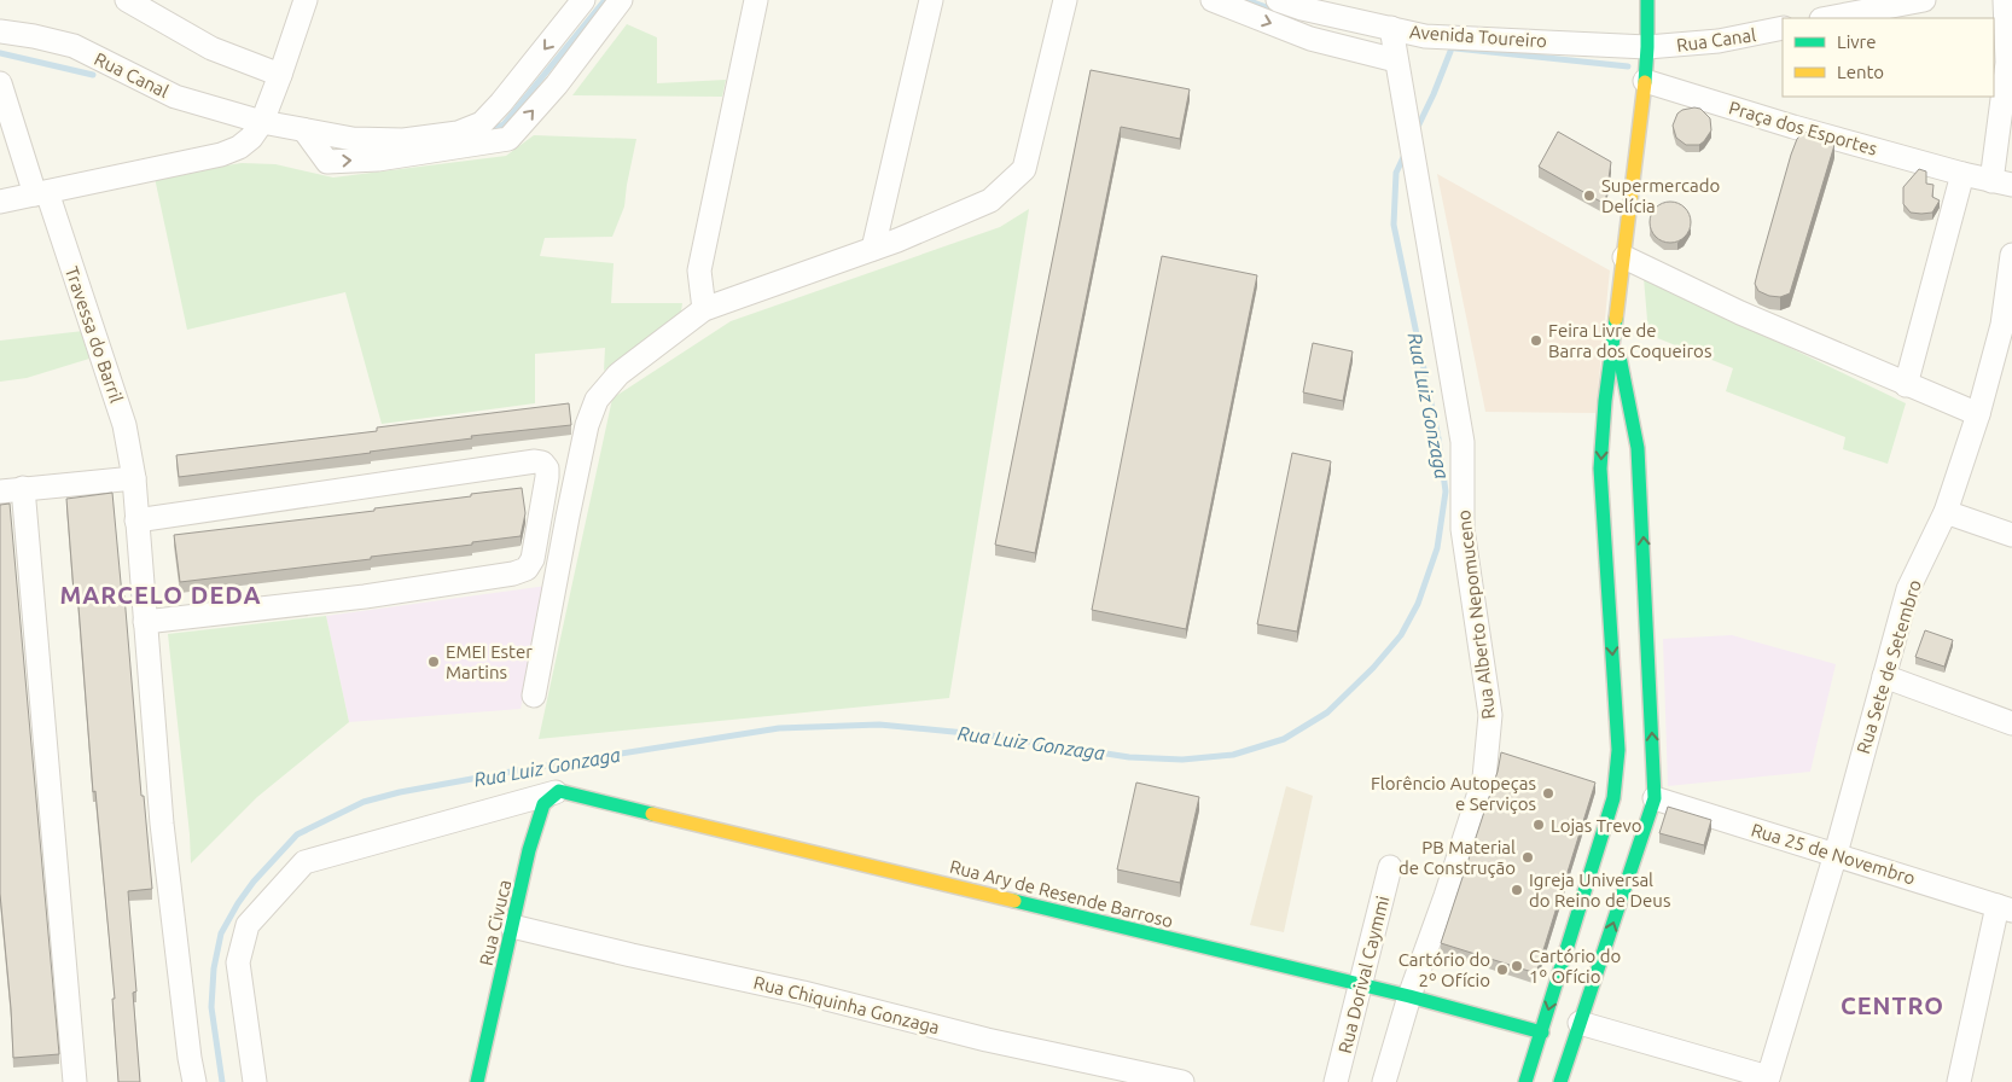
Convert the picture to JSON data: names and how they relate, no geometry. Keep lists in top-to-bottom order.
{
  "streets": {
    "street": [
      "Avenida Toureiro",
      "Rua Canal",
      "Praça dos Esportes",
      "Travessa do Barril",
      "Rua Alberto Nepomuceno",
      "Rua Sete de Setembro",
      "Rua 25 de Novembro",
      "Rua Ary de Resende Barroso",
      "Rua Civuca",
      "Rua Dorival Caymmi",
      "Rua Chiquinha Gonzaga"
    ]
  },
  "crossings": [
    ["Avenida Toureiro", "Rua Canal"],
    ["Avenida Toureiro", "Rua Alberto Nepomuceno"],
    ["Rua Alberto Nepomuceno", "Rua Ary de Resende Barroso"],
    ["Rua Sete de Setembro", "Rua 25 de Novembro"],
    ["Rua Ary de Resende Barroso", "Rua Civuca"],
    ["Rua Ary de Resende Barroso", "Rua Dorival Caymmi"],
    ["Rua Civuca", "Rua Chiquinha Gonzaga"]
  ],
  "one_way": ["Rua Canal"],
  "districts": ["MARCELO DEDA", "CENTRO"],
  "water": ["Rua Luiz Gonzaga"],
  "places": [
    "Supermercado Delícia",
    "Feira Livre de Barra dos Coqueiros",
    "EMEI Ester Martins",
    "Florêncio Autopeças e Serviços",
    "Lojas Trevo",
    "PB Material de Construção",
    "Igreja Universal do Reino de Deus",
    "Cartório do 1º Ofício",
    "Cartório do 2º Ofício"
  ],
  "legend": ["Livre", "Lento"]
}
